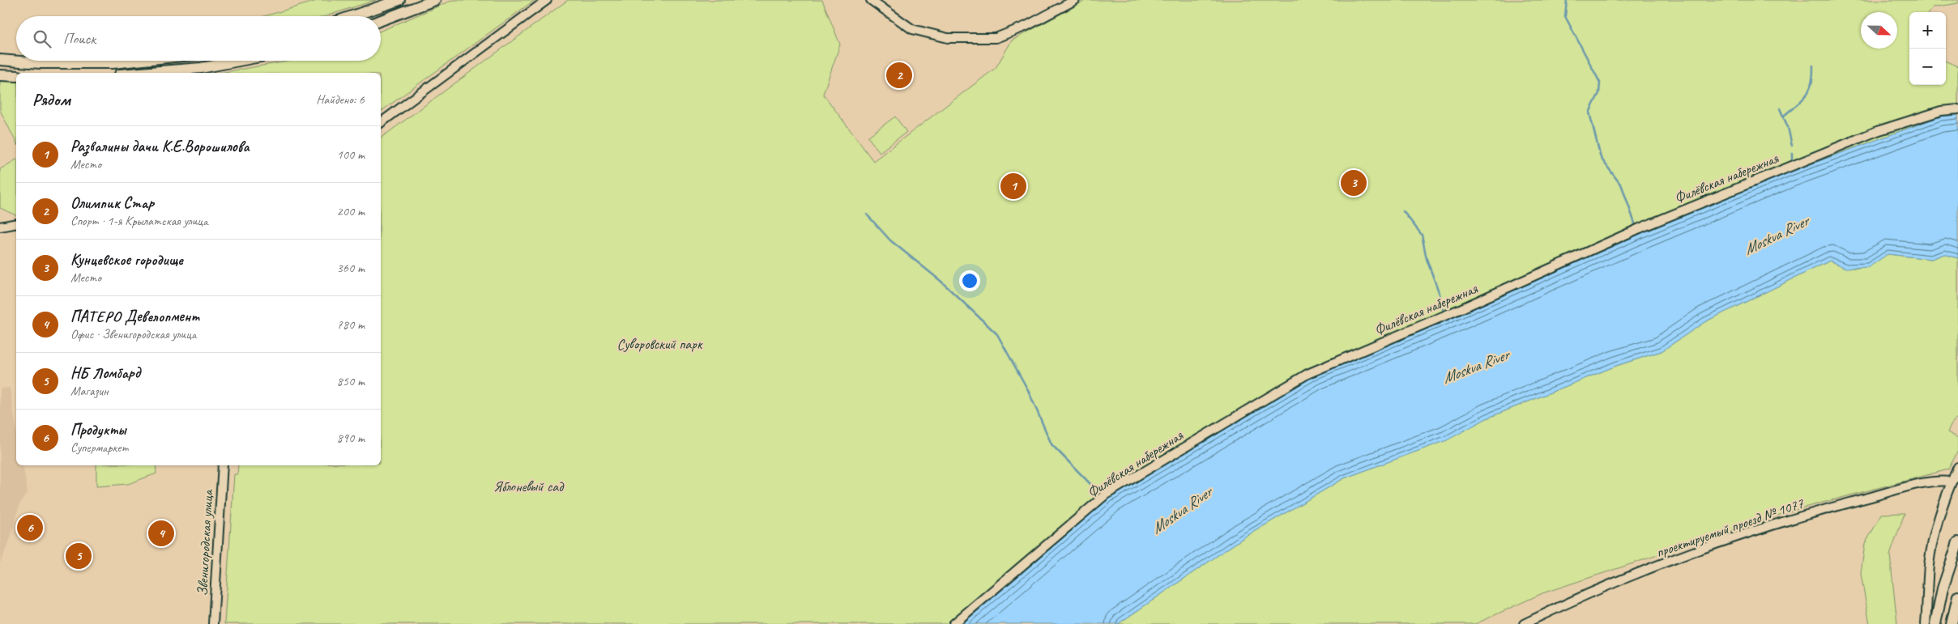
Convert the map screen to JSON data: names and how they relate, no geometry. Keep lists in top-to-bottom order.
{
  "streets": {
    "street": ["Филёвская набережная", "проектируемый проезд № 1077", "Звенигородская улица"]
  },
  "water": ["Moskva River"],
  "parks": ["Суворовский парк", "Яблоневый сад"],
  "north": "right",
  "page": {
    "map_buttons": ["+", "−"],
    "search": "Поиск",
    "pins": [
      "2",
      "3",
      "1",
      "6",
      "4",
      "5"
    ],
    "heading": ["Рядом", "Найдено: 6"],
    "list": [
      {
        "mark": "1",
        "name": "Развалины дачи К.Е.Ворошилова",
        "note": "Место",
        "value": "100 m"
      },
      {
        "mark": "2",
        "name": "Олимпик Стар",
        "note": "Спорт · 1-я Крылатская улица",
        "value": "200 m"
      },
      {
        "mark": "3",
        "name": "Кунцевское городище",
        "note": "Место",
        "value": "360 m"
      },
      {
        "mark": "4",
        "name": "ПАТЕРО Девелопмент",
        "note": "Офис · Звенигородская улица",
        "value": "780 m"
      },
      {
        "mark": "5",
        "name": "НБ Ломбард",
        "note": "Магазин",
        "value": "850 m"
      },
      {
        "mark": "6",
        "name": "Продукты",
        "note": "Супермаркет",
        "value": "890 m"
      }
    ]
  }
}
